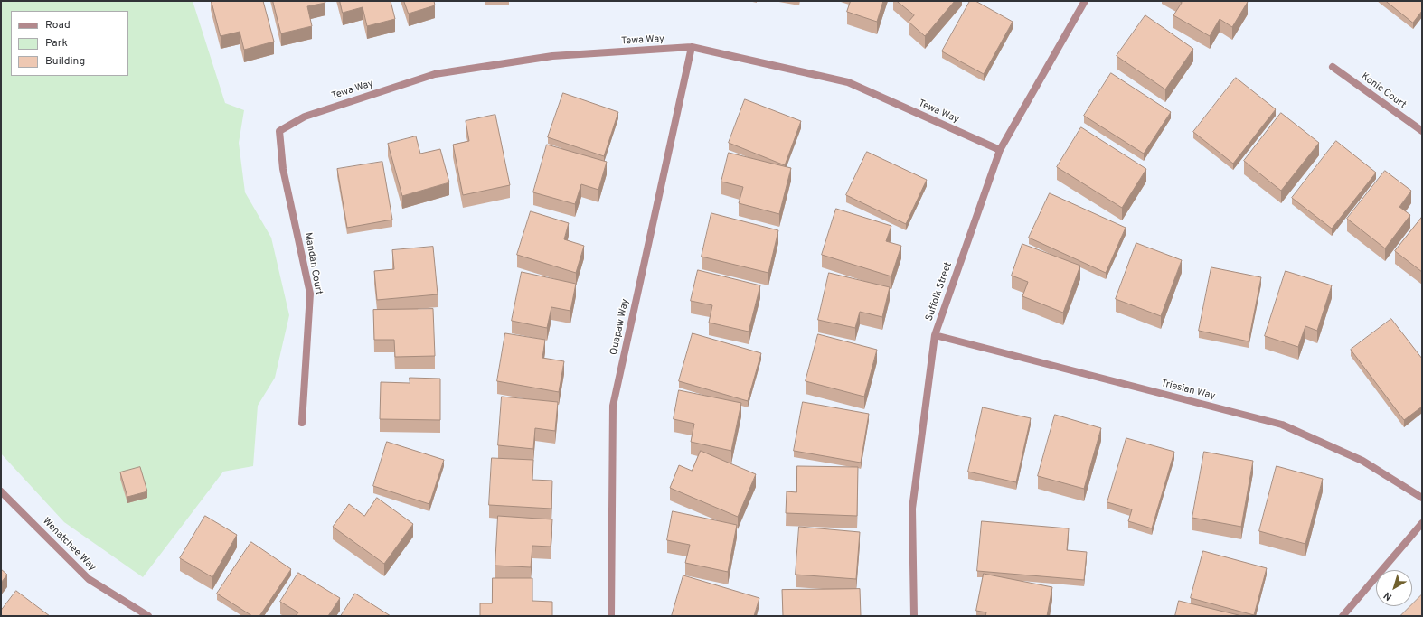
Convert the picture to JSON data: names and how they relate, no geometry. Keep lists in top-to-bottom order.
{
  "streets": {
    "street": [
      "Tewa Way",
      "Konic Court",
      "Mandan Court",
      "Suffolk Street",
      "Quapaw Way",
      "Triesian Way",
      "Wenatchee Way"
    ]
  },
  "crossings": [
    ["Tewa Way", "Mandan Court"],
    ["Tewa Way", "Suffolk Street"],
    ["Tewa Way", "Quapaw Way"],
    ["Suffolk Street", "Triesian Way"]
  ],
  "legend": ["Road", "Park", "Building"],
  "north": "bottom left"
}
